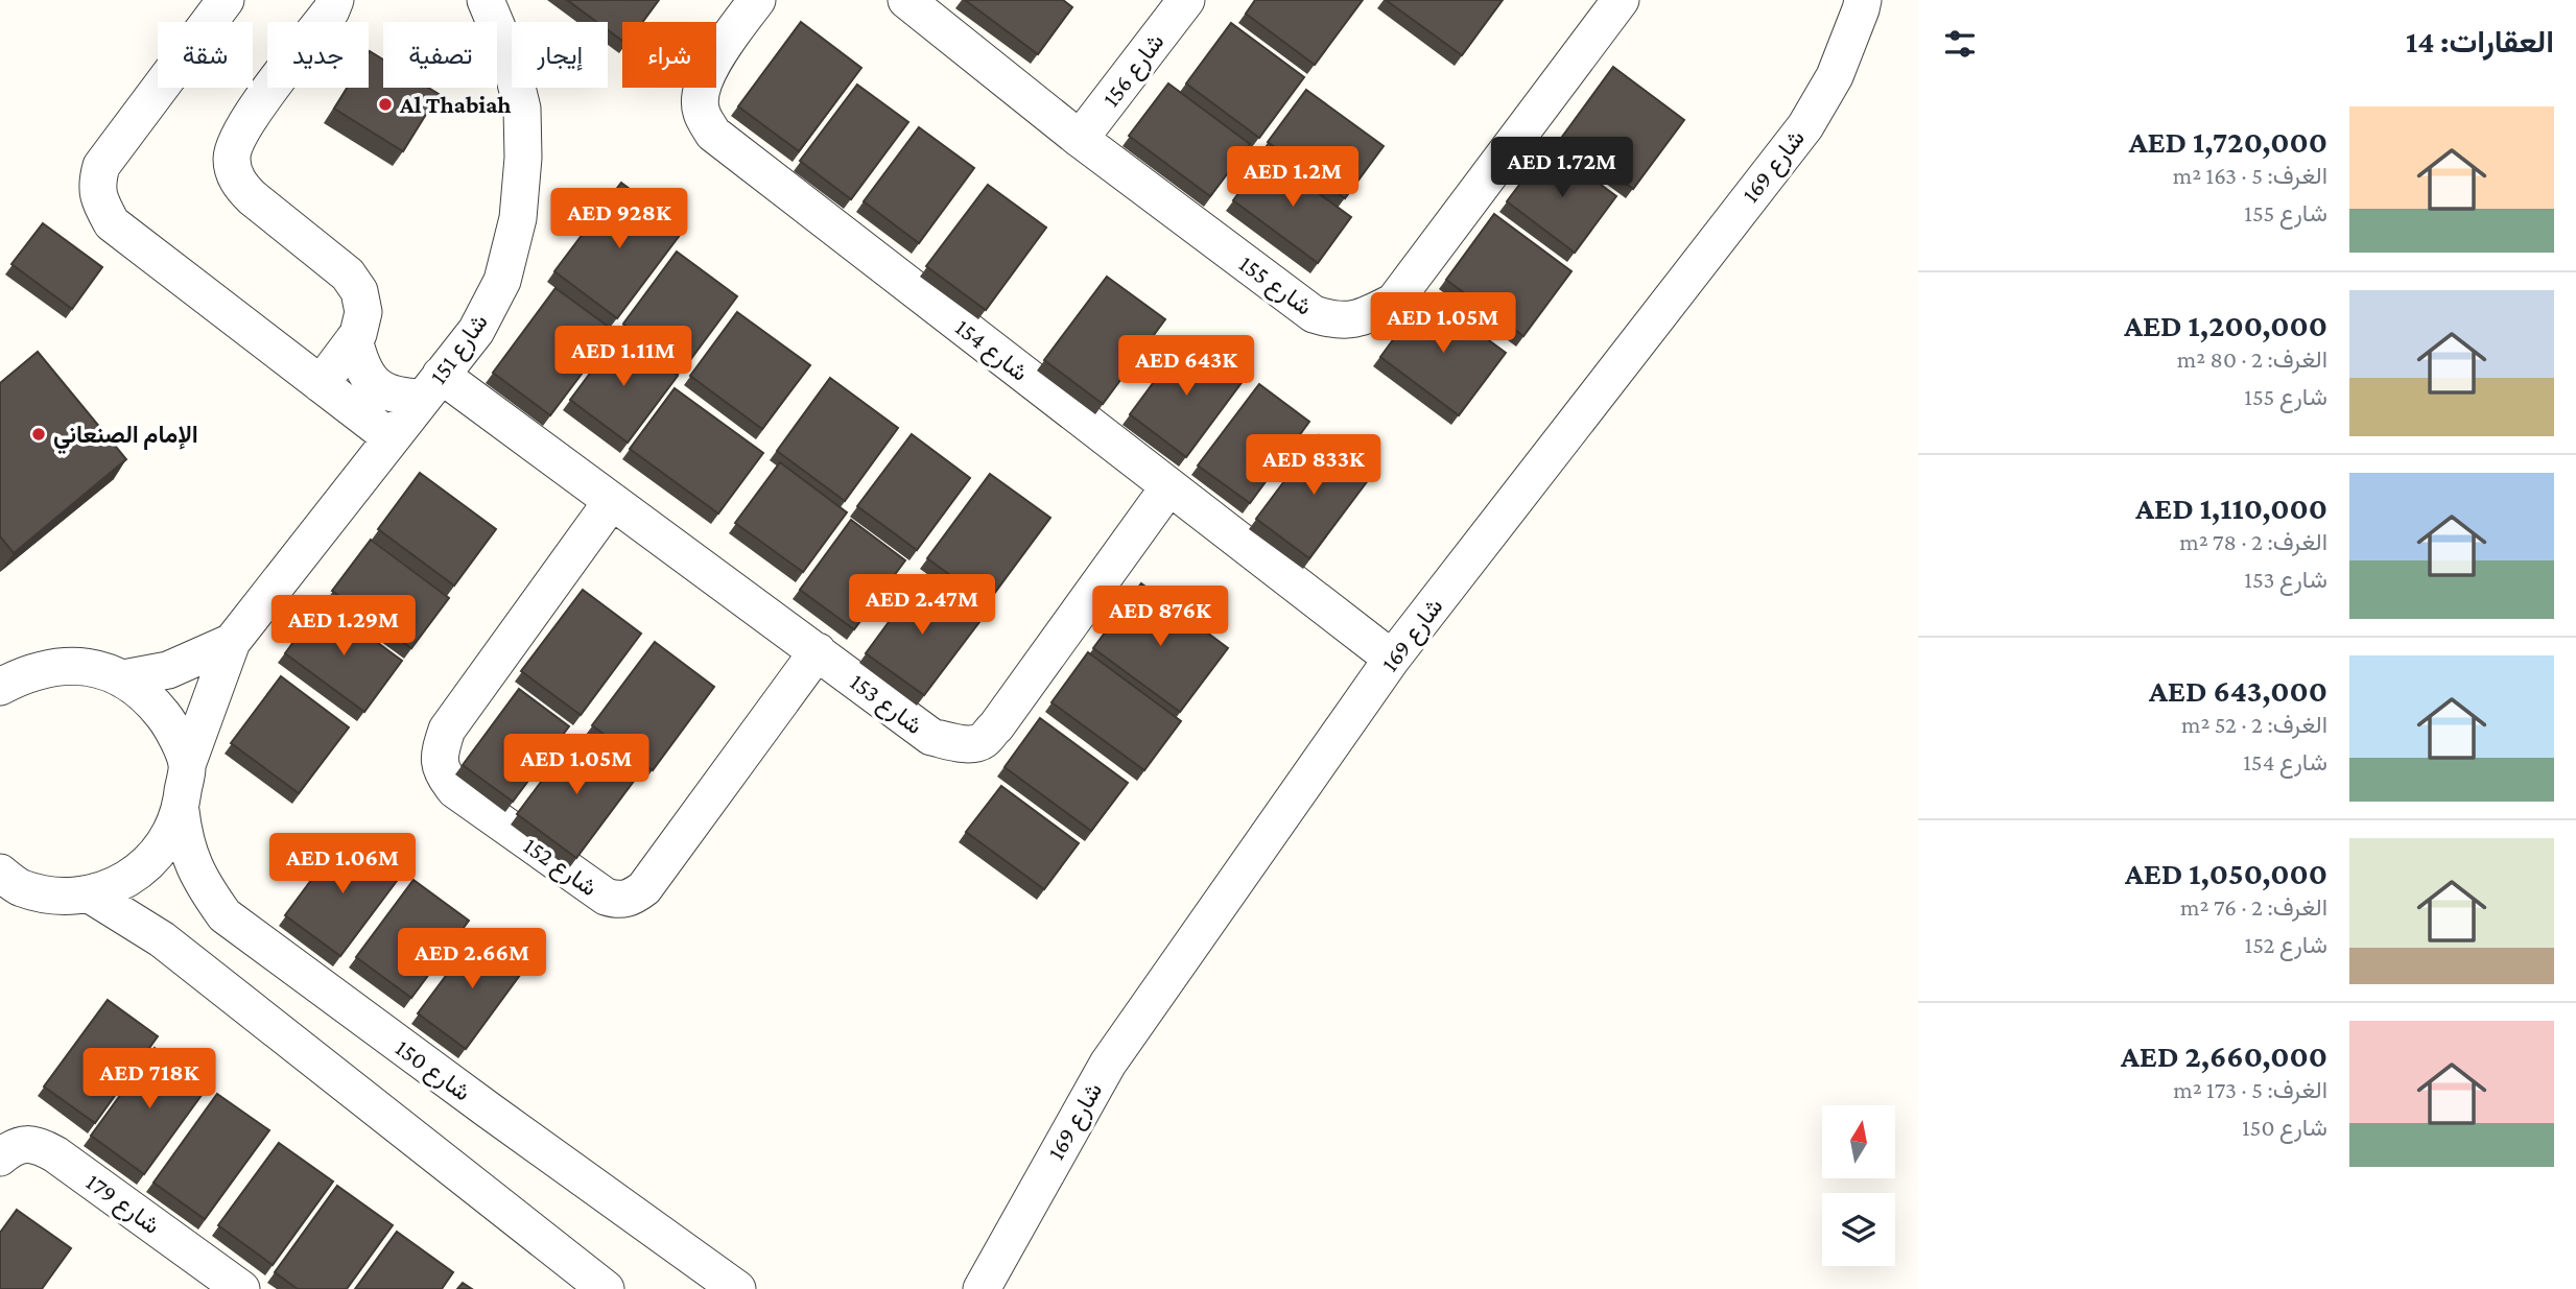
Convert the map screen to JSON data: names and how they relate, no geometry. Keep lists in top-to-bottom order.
{
  "streets": {
    "street": [
      "شارع 156",
      "شارع 169",
      "شارع 155",
      "شارع 151",
      "شارع 154",
      "شارع 153",
      "شارع 152",
      "شارع 150",
      "شارع 179"
    ]
  },
  "crossings": [
    ["شارع 156", "شارع 155"],
    ["شارع 169", "شارع 154"],
    ["شارع 151", "شارع 153"],
    ["شارع 151", "شارع 150"],
    ["شارع 154", "شارع 153"],
    ["شارع 153", "شارع 152"]
  ],
  "places": ["Al Thabiah", "الإمام الصنعاني"],
  "north": "top",
  "page": {
    "heading": "العقارات: 14",
    "chip": [
      "شراء",
      "إيجار",
      "تصفية",
      "جديد",
      "شقة"
    ],
    "list": [
      {
        "name": "AED 1,720,000",
        "note": "الغرف: 5 · 163 m² · شارع 155"
      },
      {
        "name": "AED 1,200,000",
        "note": "الغرف: 2 · 80 m² · شارع 155"
      },
      {
        "name": "AED 1,110,000",
        "note": "الغرف: 2 · 78 m² · شارع 153"
      },
      {
        "name": "AED 643,000",
        "note": "الغرف: 2 · 52 m² · شارع 154"
      },
      {
        "name": "AED 1,050,000",
        "note": "الغرف: 2 · 76 m² · شارع 152"
      },
      {
        "name": "AED 2,660,000",
        "note": "الغرف: 5 · 173 m² · شارع 150"
      }
    ],
    "price": [
      "AED 1.72M",
      "AED 1.2M",
      "AED 928K",
      "AED 1.05M",
      "AED 1.11M",
      "AED 643K",
      "AED 833K",
      "AED 2.47M",
      "AED 876K",
      "AED 1.29M",
      "AED 1.05M",
      "AED 1.06M",
      "AED 2.66M",
      "AED 718K"
    ]
  }
}
